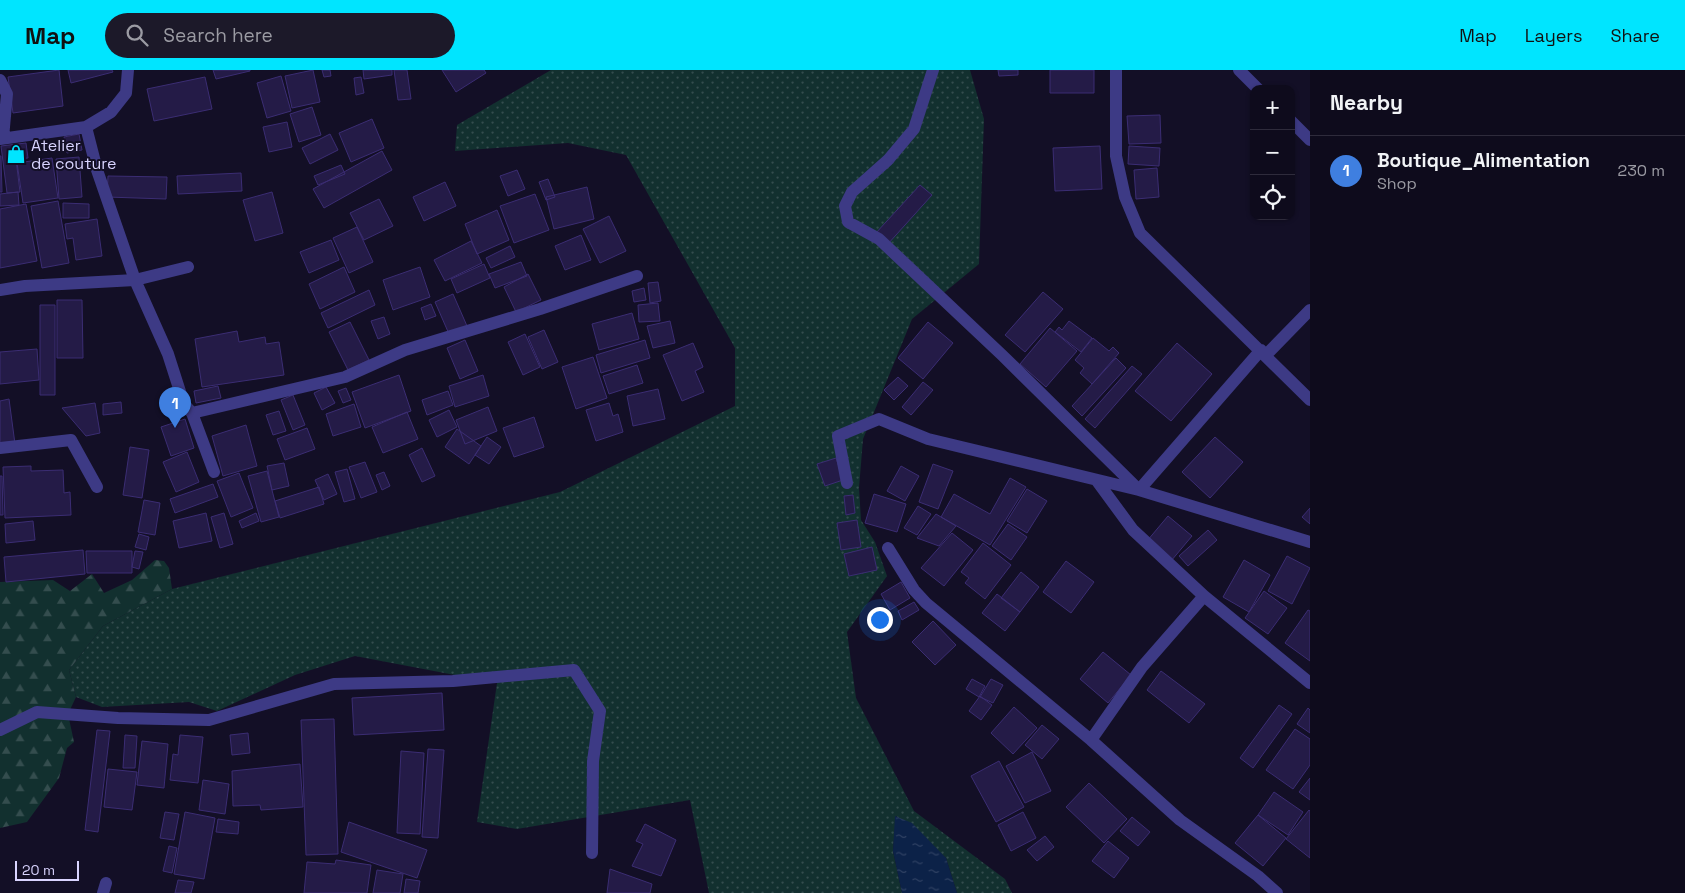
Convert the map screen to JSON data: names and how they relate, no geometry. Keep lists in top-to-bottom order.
{
  "places": {
    "shop": ["Atelier de couture"]
  },
  "scale_bar": "20 m",
  "page": {
    "header": "Map",
    "search": "Search here",
    "nav": ["Map", "Layers", "Share"],
    "heading": "Nearby",
    "map_buttons": ["+", "−"],
    "list": [
      {
        "mark": "1",
        "name": "Boutique_Alimentation",
        "note": "Shop",
        "value": "230 m"
      }
    ],
    "pins": "1",
    "scale": "20 m"
  }
}
